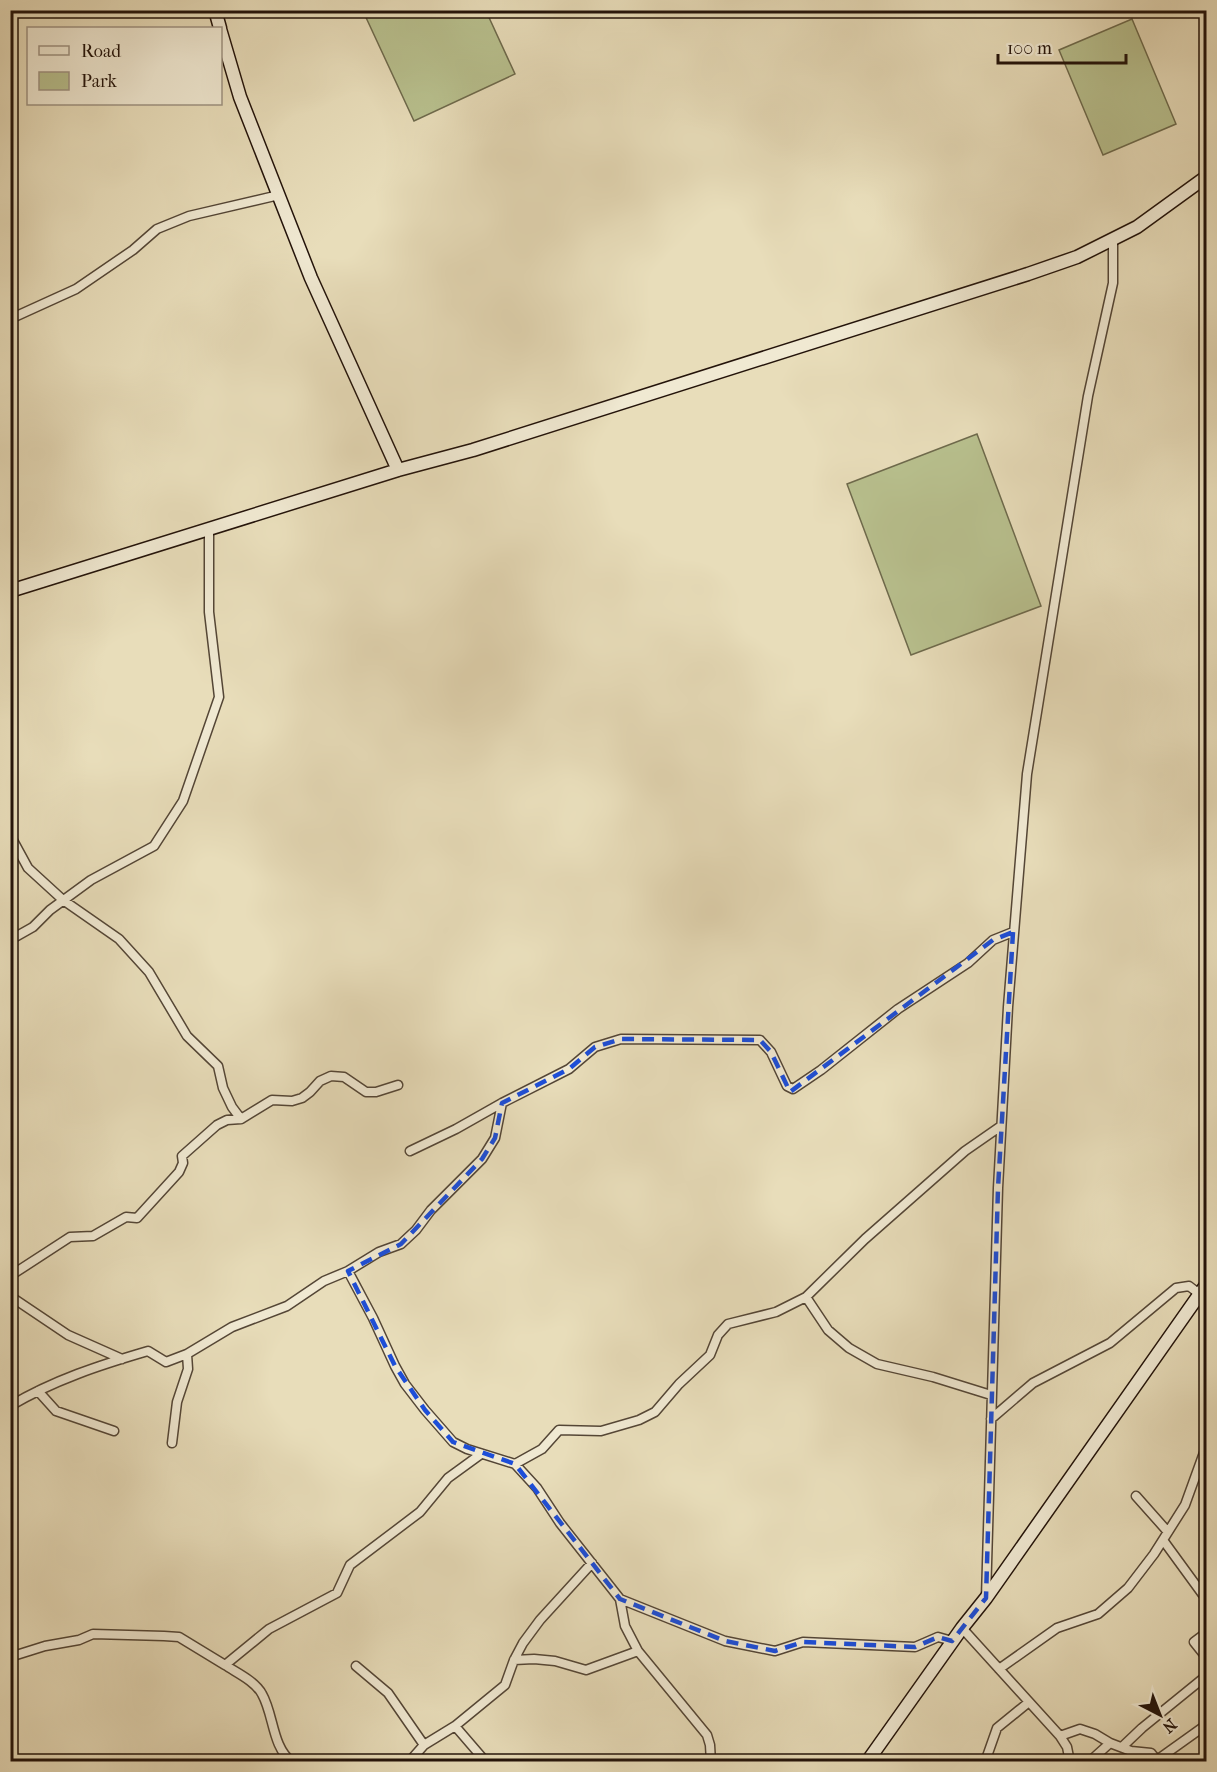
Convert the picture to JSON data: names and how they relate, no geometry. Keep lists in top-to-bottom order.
{
  "legend": ["Road", "Park"],
  "scale_bar": "100 m",
  "north": "bottom right"
}
